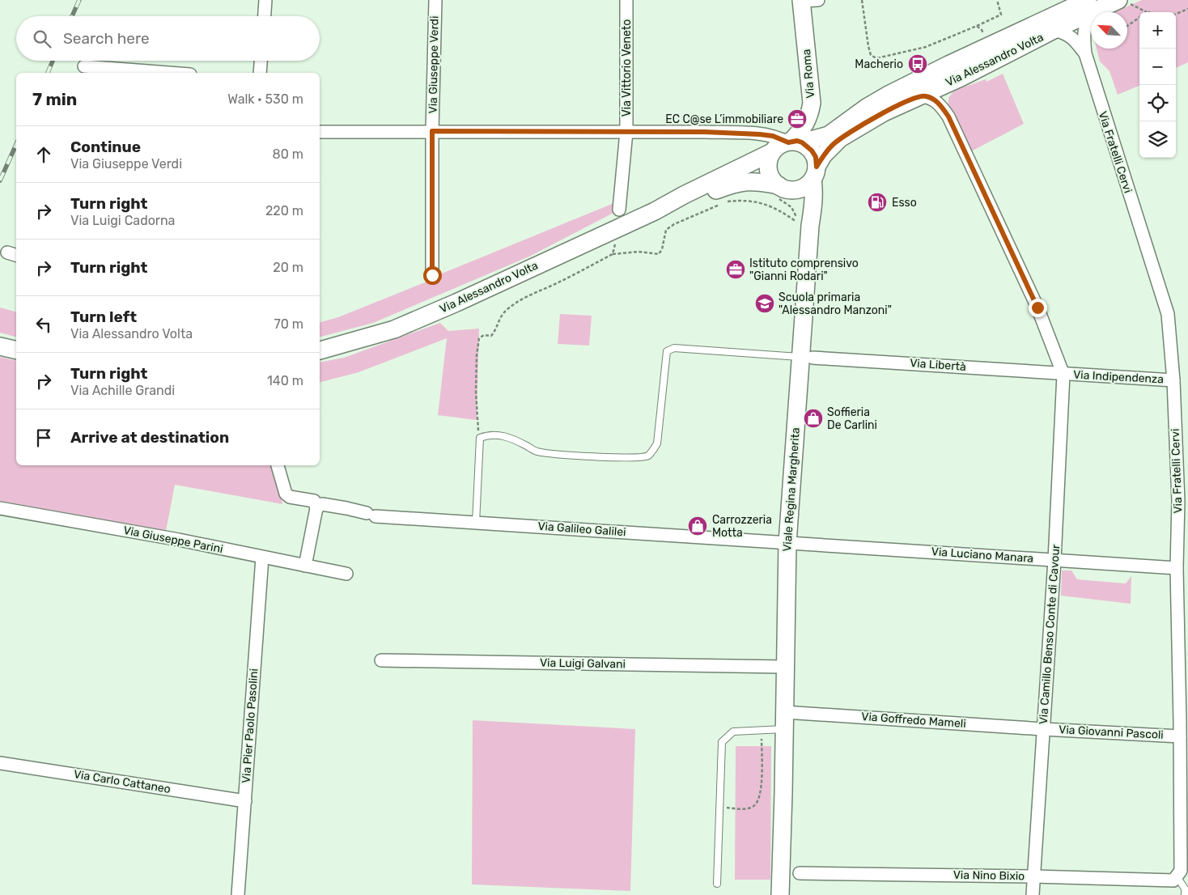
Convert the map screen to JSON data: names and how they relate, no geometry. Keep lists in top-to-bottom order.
{
  "streets": {
    "main road": ["Via Alessandro Volta", "Via Roma", "Viale Regina Margherita"],
    "street": [
      "Via Giuseppe Verdi",
      "Via Vittorio Veneto",
      "Via Fratelli Cervi",
      "Via Libertà",
      "Via Indipendenza",
      "Via Galileo Galilei",
      "Via Giuseppe Parini",
      "Via Luciano Manara",
      "Via Camillo Benso Conte di Cavour",
      "Via Luigi Galvani",
      "Via Goffredo Mameli",
      "Via Pier Paolo Pasolini",
      "Via Giovanni Pascoli",
      "Via Carlo Cattaneo",
      "Via Nino Bixio"
    ]
  },
  "crossings": [
    ["Via Alessandro Volta", "Via Roma"],
    ["Via Alessandro Volta", "Via Fratelli Cervi"],
    ["Via Alessandro Volta", "Viale Regina Margherita"],
    ["Via Roma", "Viale Regina Margherita"],
    ["Via Fratelli Cervi", "Via Indipendenza"],
    ["Via Fratelli Cervi", "Via Luciano Manara"],
    ["Via Fratelli Cervi", "Via Giovanni Pascoli"],
    ["Via Fratelli Cervi", "Via Nino Bixio"],
    ["Via Libertà", "Via Indipendenza"],
    ["Via Libertà", "Viale Regina Margherita"],
    ["Via Libertà", "Via Camillo Benso Conte di Cavour"],
    ["Via Indipendenza", "Via Camillo Benso Conte di Cavour"],
    ["Viale Regina Margherita", "Via Galileo Galilei"],
    ["Viale Regina Margherita", "Via Luciano Manara"],
    ["Viale Regina Margherita", "Via Luigi Galvani"],
    ["Viale Regina Margherita", "Via Goffredo Mameli"],
    ["Via Galileo Galilei", "Via Luciano Manara"],
    ["Via Giuseppe Parini", "Via Pier Paolo Pasolini"],
    ["Via Luciano Manara", "Via Camillo Benso Conte di Cavour"],
    ["Via Camillo Benso Conte di Cavour", "Via Goffredo Mameli"],
    ["Via Camillo Benso Conte di Cavour", "Via Giovanni Pascoli"],
    ["Via Camillo Benso Conte di Cavour", "Via Nino Bixio"],
    ["Via Goffredo Mameli", "Via Giovanni Pascoli"],
    ["Via Pier Paolo Pasolini", "Via Carlo Cattaneo"]
  ],
  "places": {
    "bus stop": ["Macherio"],
    "office": ["EC C@se L’immobiliare", "Istituto comprensivo \"Gianni Rodari\""],
    "fuel station": ["Esso"],
    "school or university": ["Scuola primaria \"Alessandro Manzoni\""],
    "shop": ["Soffieria De Carlini", "Carrozzeria Motta"]
  },
  "north": "top left",
  "page": {
    "map_buttons": ["+", "−"],
    "search": "Search here",
    "heading": ["7 min", "Walk · 530 m"],
    "list": [
      ["Continue", "Via Giuseppe Verdi", "80 m"],
      ["Turn right", "Via Luigi Cadorna", "220 m"],
      ["Turn right", "20 m"],
      ["Turn left", "Via Alessandro Volta", "70 m"],
      ["Turn right", "Via Achille Grandi", "140 m"],
      "Arrive at destination"
    ]
  }
}
